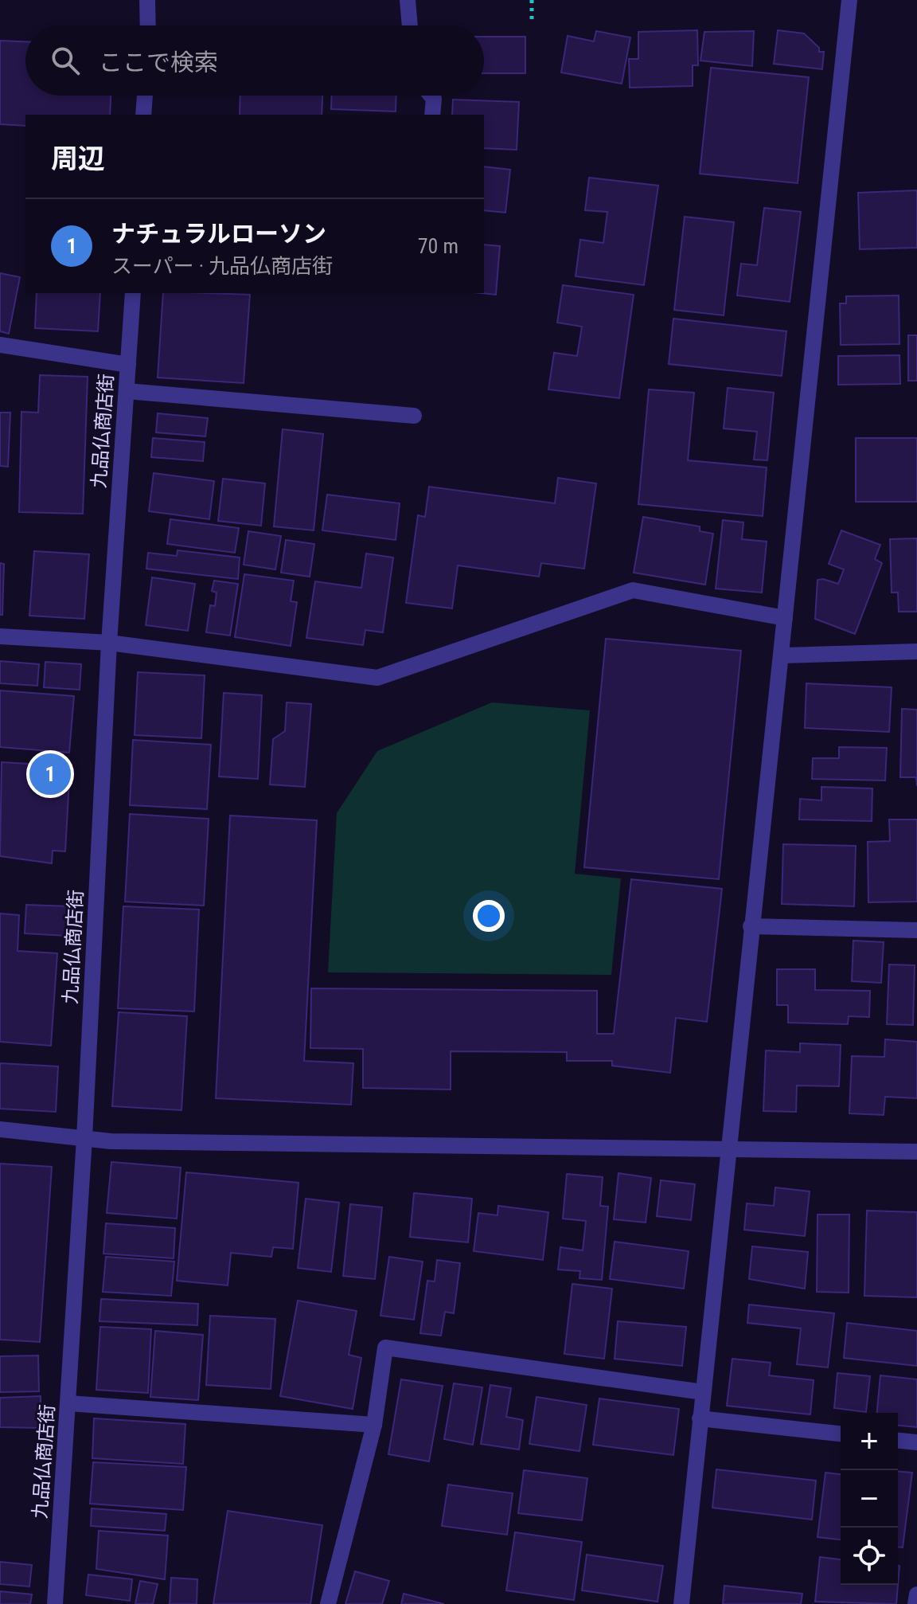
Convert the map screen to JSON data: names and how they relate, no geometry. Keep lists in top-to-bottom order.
{
  "streets": {
    "street": ["九品仏商店街"]
  },
  "page": {
    "search": "ここで検索",
    "heading": "周辺",
    "list": [
      {
        "mark": "1",
        "name": "ナチュラルローソン",
        "note": "スーパー · 九品仏商店街",
        "value": "70 m"
      }
    ],
    "pins": "1",
    "map_buttons": ["+", "−"]
  }
}
